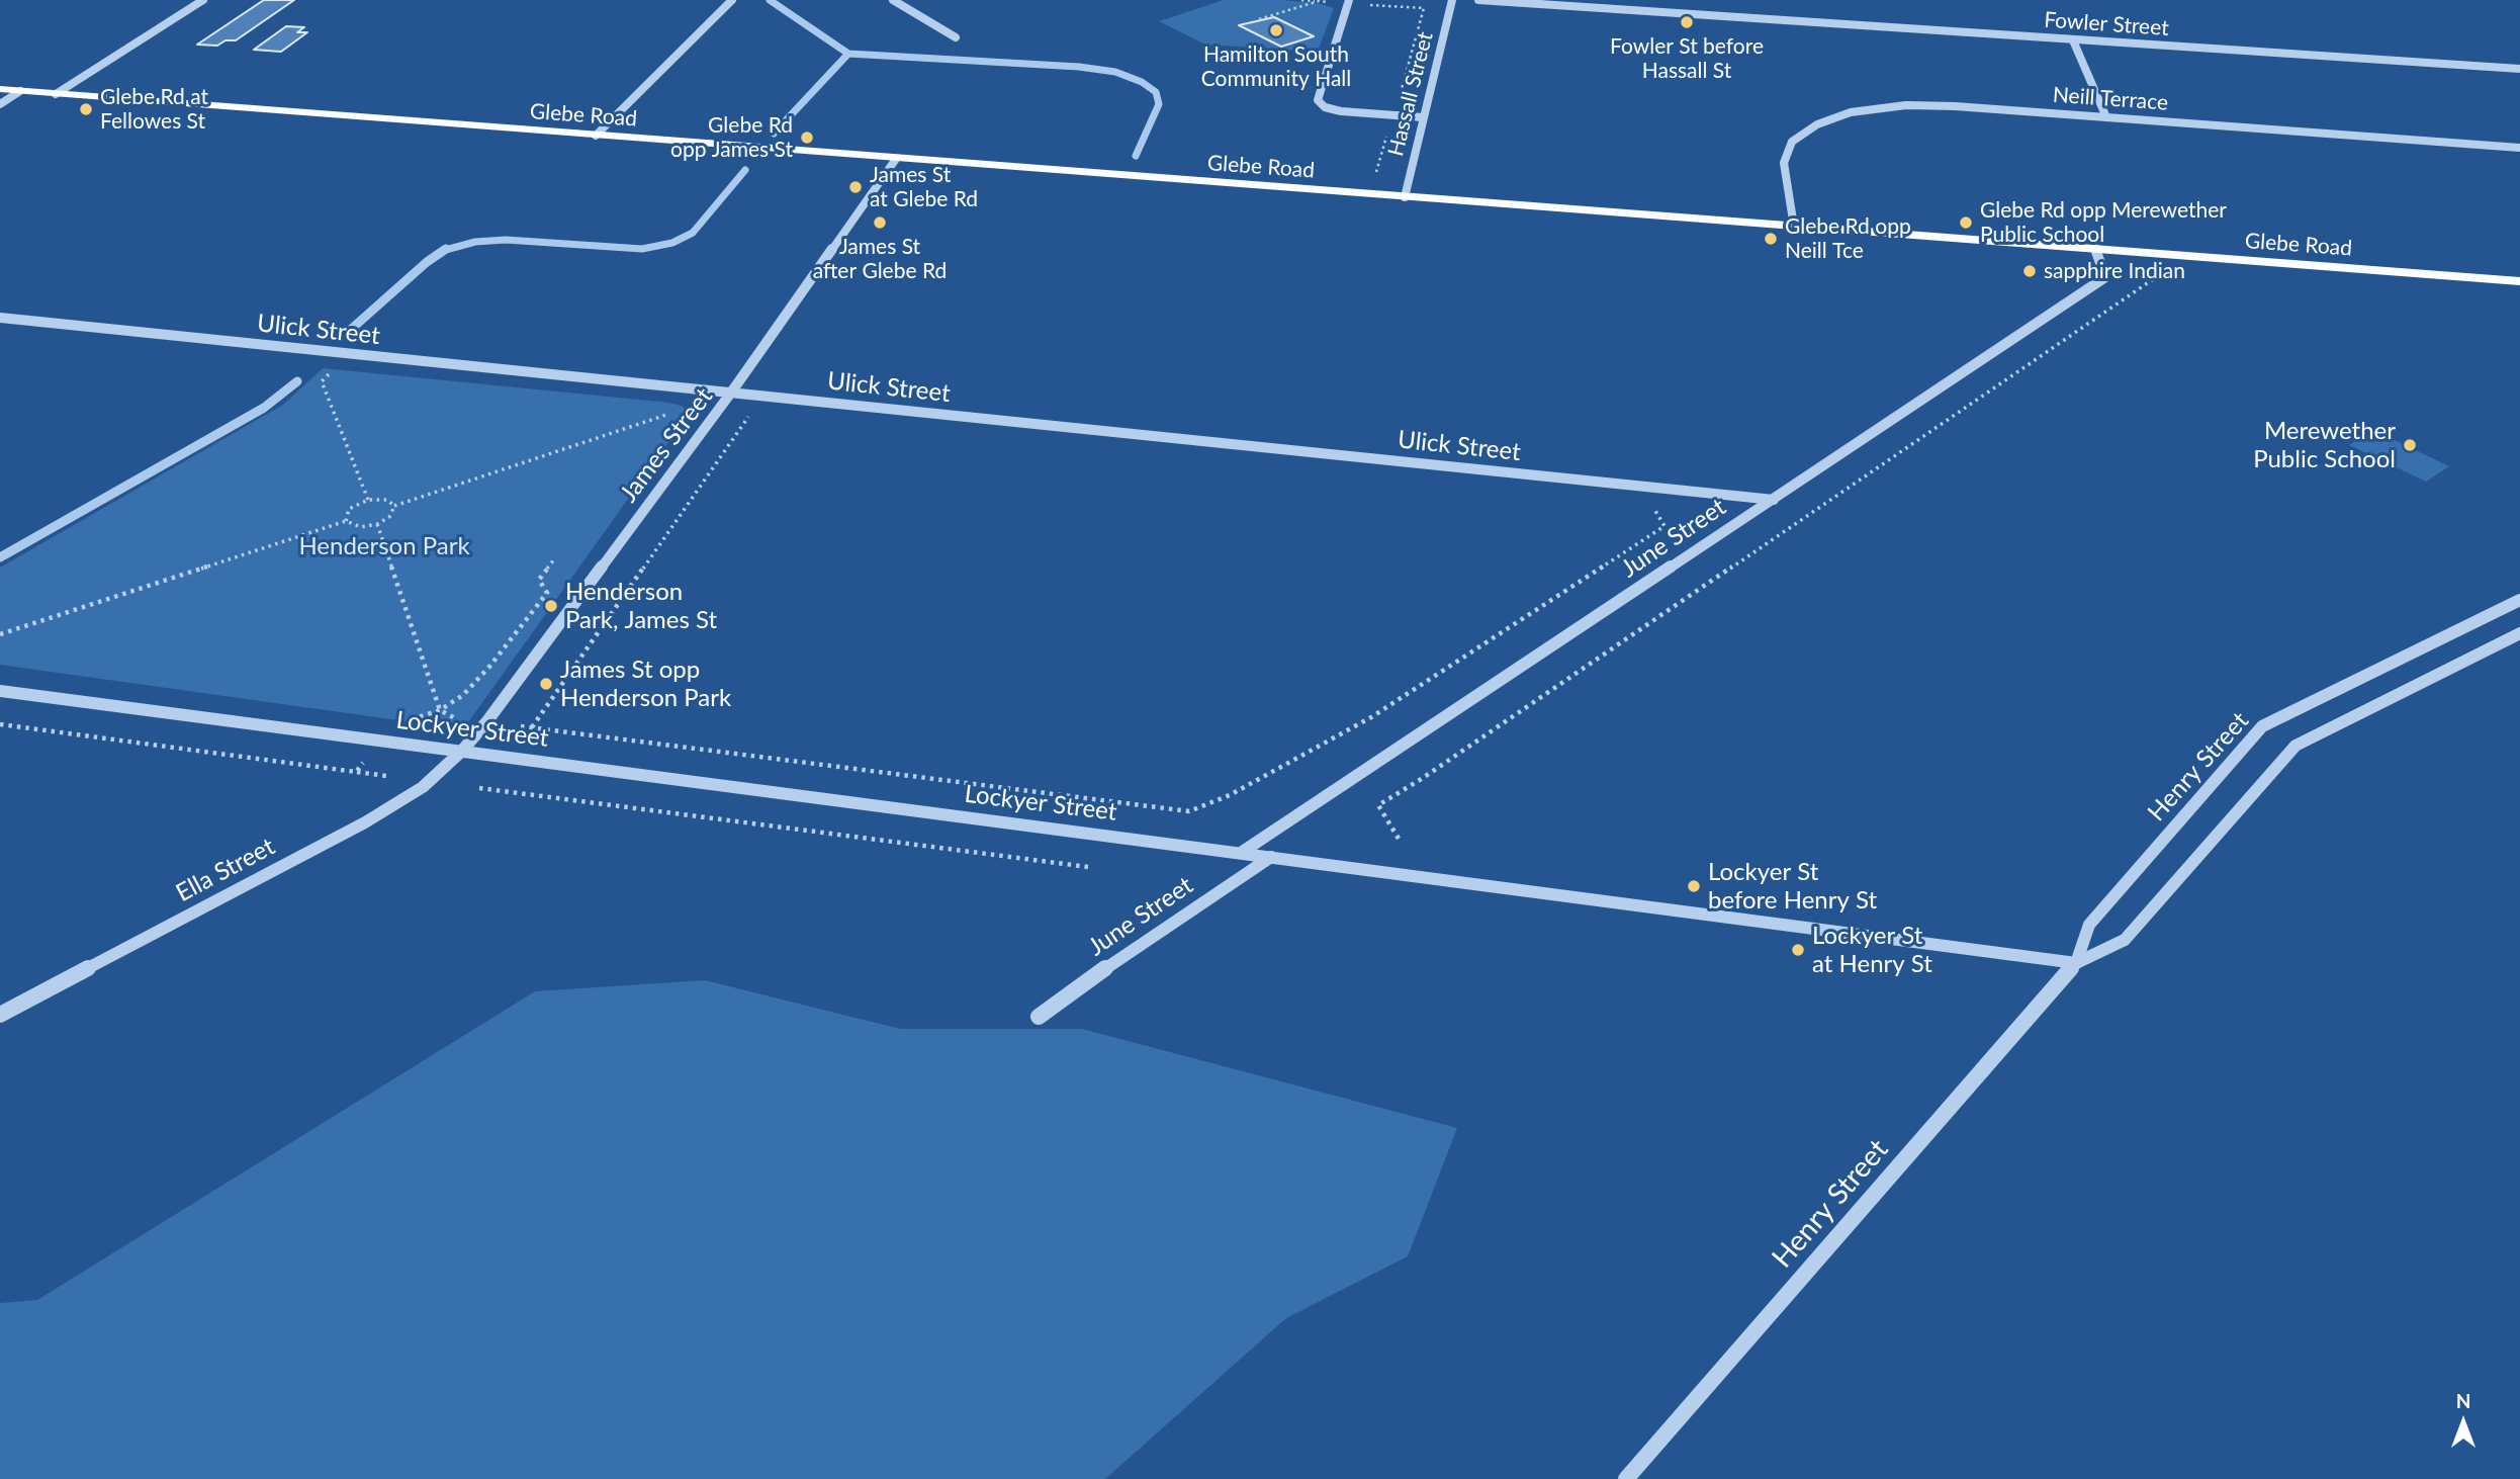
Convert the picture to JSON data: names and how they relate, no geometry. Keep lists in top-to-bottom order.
{
  "streets": {
    "main road": ["Glebe Road"],
    "street": [
      "Fowler Street",
      "Hassall Street",
      "Neill Terrace",
      "Ulick Street",
      "James Street",
      "June Street",
      "Lockyer Street",
      "Henry Street",
      "Ella Street"
    ]
  },
  "crossings": [
    ["Hassall Street", "Glebe Road"],
    ["Neill Terrace", "Glebe Road"],
    ["Glebe Road", "James Street"],
    ["Glebe Road", "June Street"],
    ["Ulick Street", "James Street"],
    ["Ulick Street", "June Street"],
    ["James Street", "Lockyer Street"],
    ["James Street", "Ella Street"],
    ["June Street", "Lockyer Street"],
    ["Lockyer Street", "Henry Street"],
    ["Lockyer Street", "Ella Street"]
  ],
  "parks": ["Henderson Park"],
  "places": [
    "Fowler St before Hassall St",
    "Hamilton South Community Hall",
    "Glebe Rd at Fellowes St",
    "Glebe Rd opp James St",
    "James St at Glebe Rd",
    "James St after Glebe Rd",
    "Glebe Rd opp Merewether Public School",
    "Glebe Rd opp Neill Tce",
    "sapphire Indian",
    "Merewether Public School",
    "Henderson Park, James St",
    "James St opp Henderson Park",
    "Lockyer St before Henry St",
    "Lockyer St at Henry St"
  ],
  "north": "top"
}
